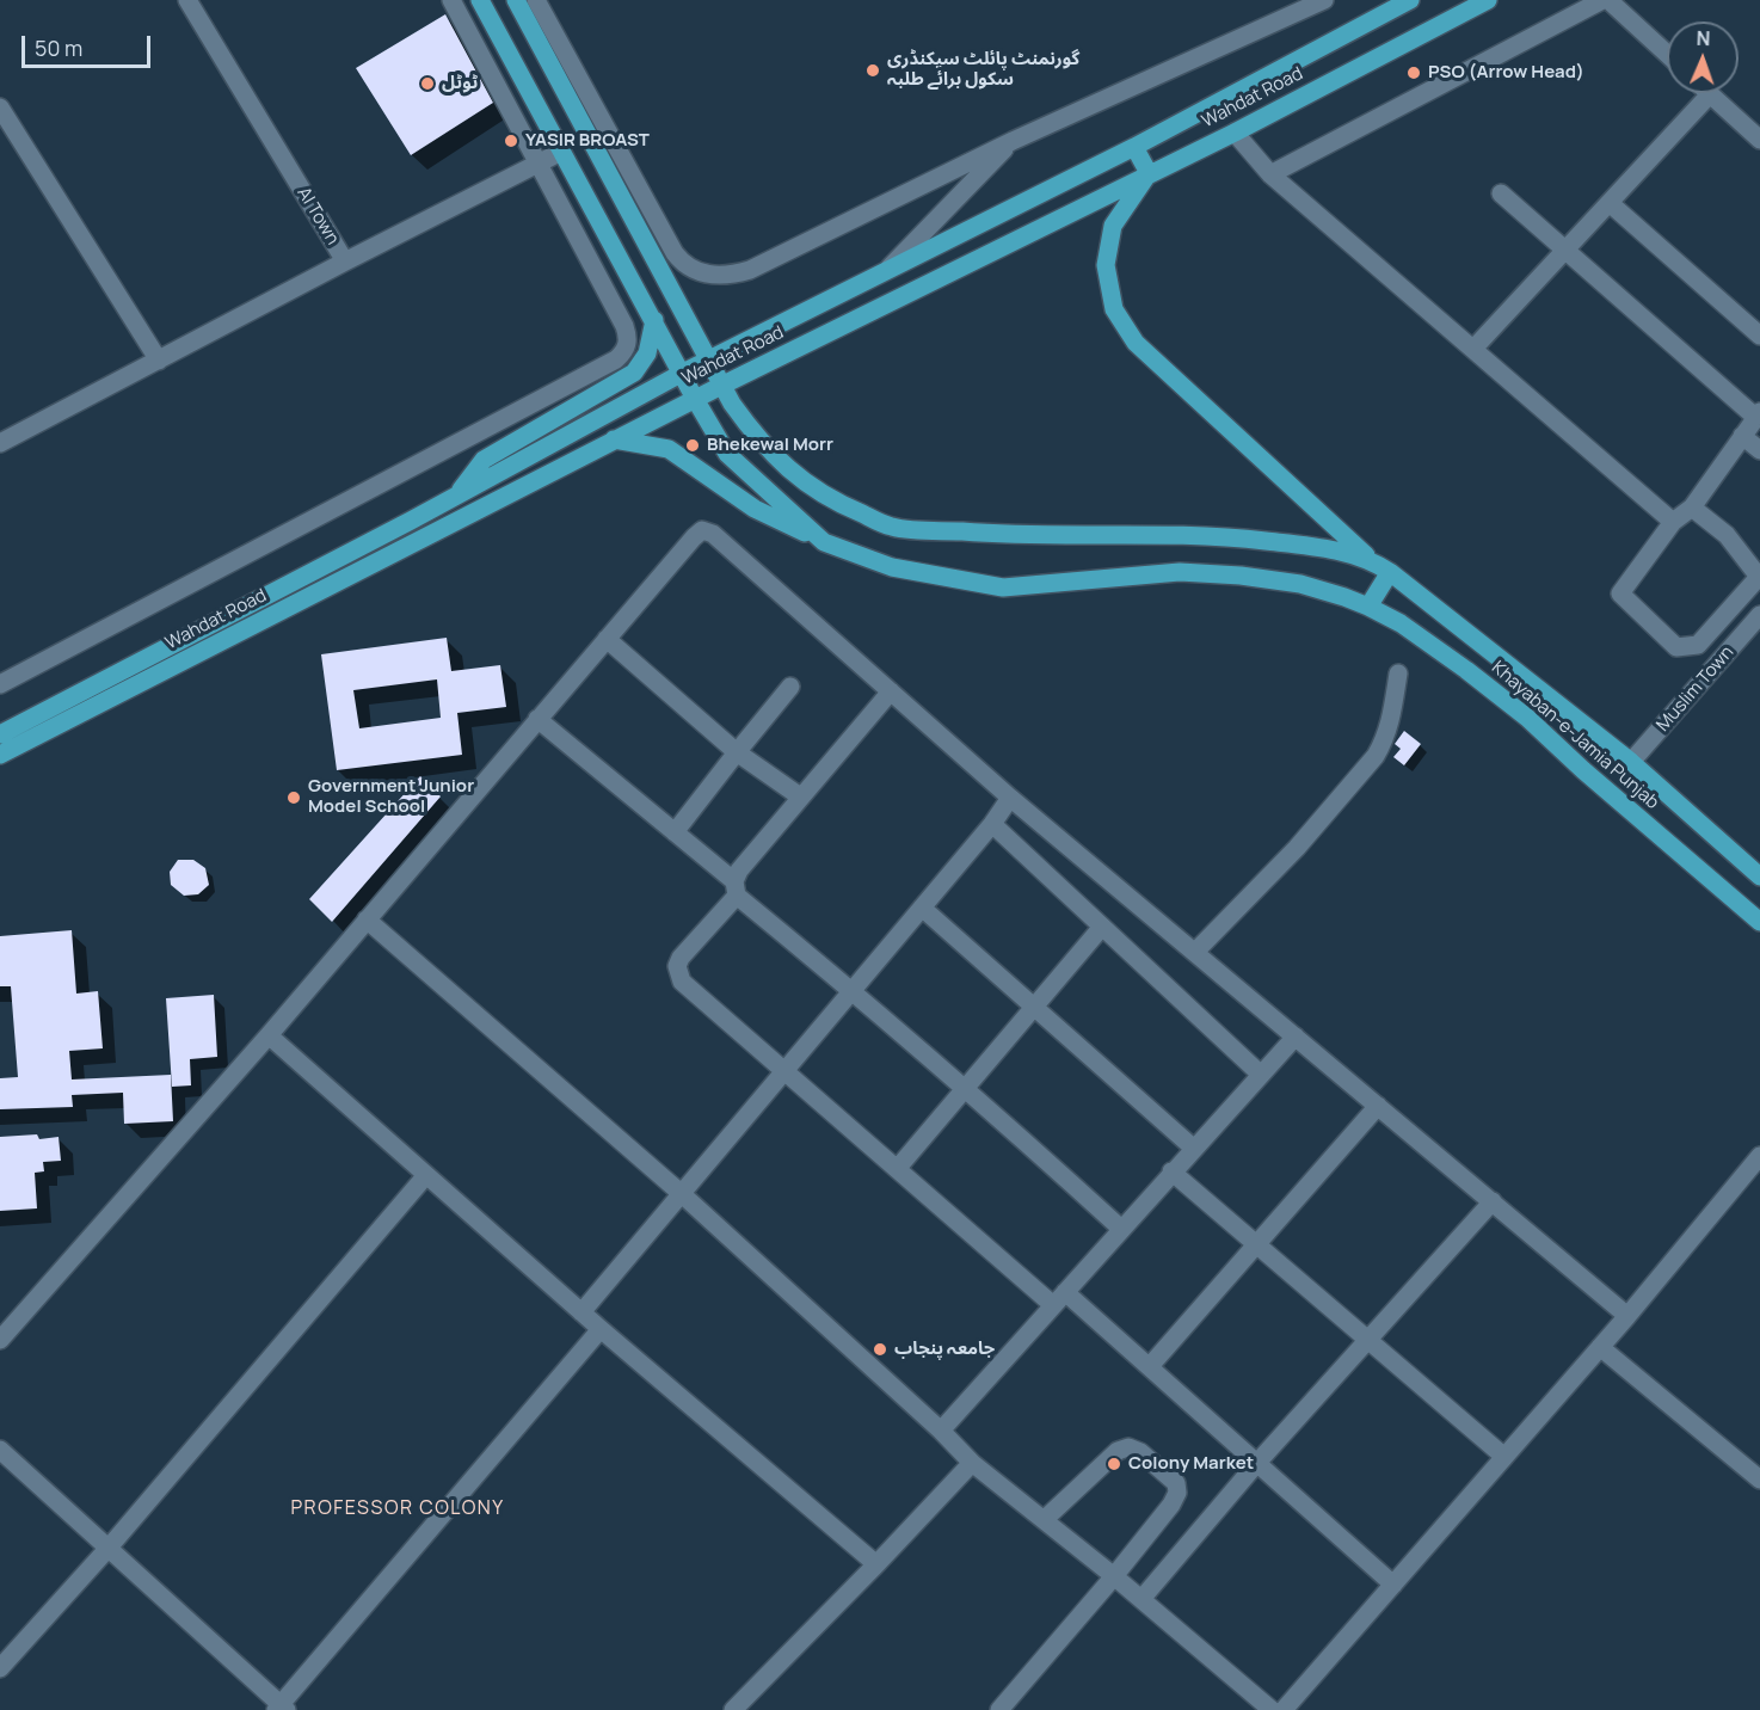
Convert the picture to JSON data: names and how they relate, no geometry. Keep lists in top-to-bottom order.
{
  "streets": {
    "main road": ["Wahdat Road", "Khayaban-e-Jamia Punjab"],
    "street": ["AI Town", "Muslim Town"]
  },
  "crossings": [
    ["Wahdat Road", "Khayaban-e-Jamia Punjab"],
    ["AI Town", "Khayaban-e-Jamia Punjab"],
    ["Muslim Town", "Khayaban-e-Jamia Punjab"]
  ],
  "districts": ["PROFESSOR COLONY"],
  "places": [
    "گورنمنٹ پائلٹ سیکنڈری سکول برائے طلبہ",
    "PSO (Arrow Head)",
    "ٹوٹل",
    "YASIR BROAST",
    "Bhekewal Morr",
    "Government Junior Model School",
    "جامعہ پنجاب",
    "Colony Market"
  ],
  "scale_bar": "50 m",
  "north": "top"
}
